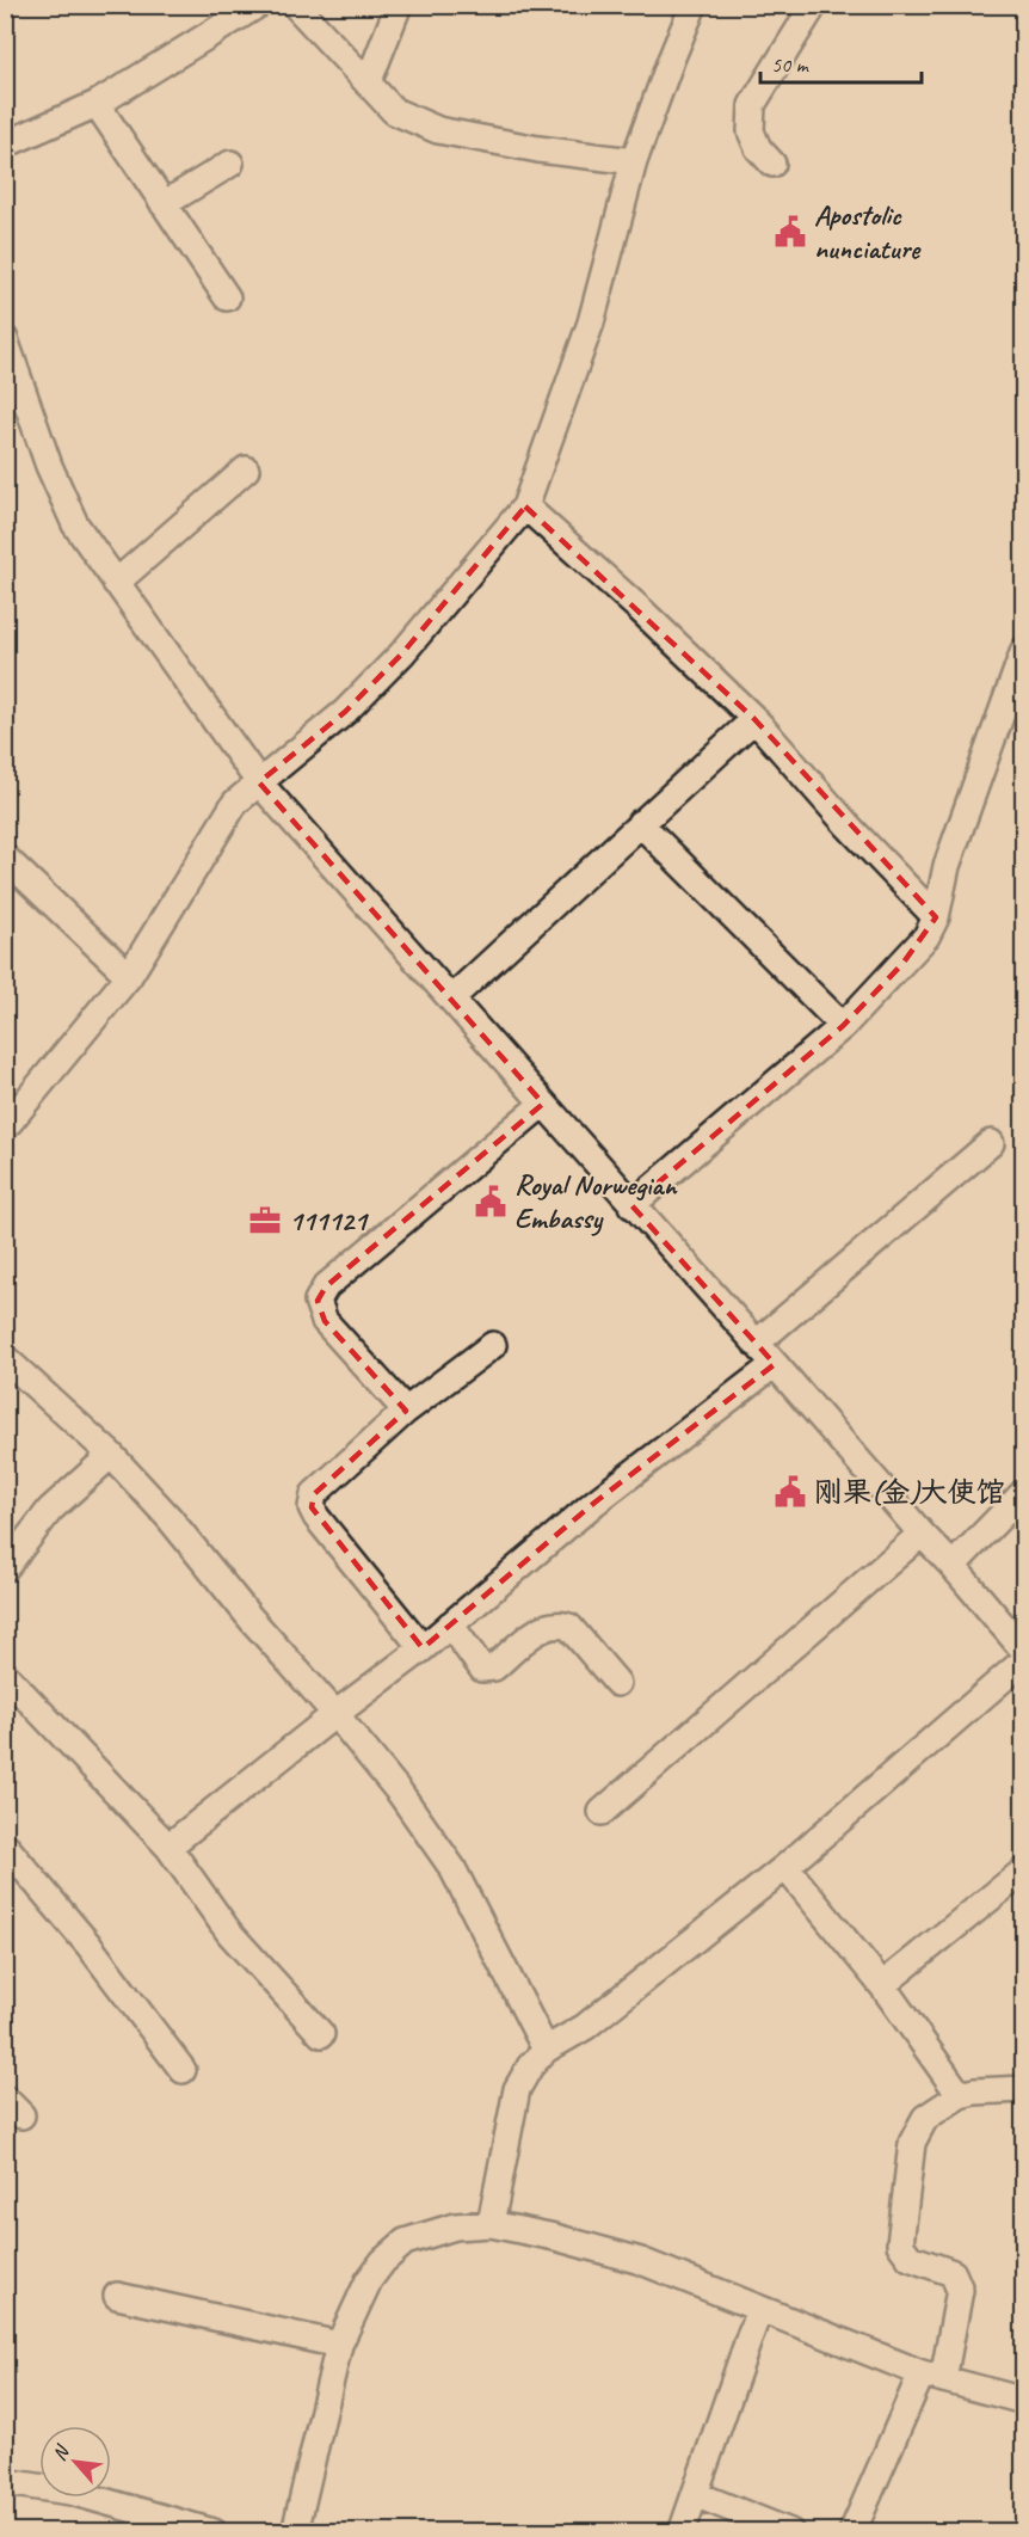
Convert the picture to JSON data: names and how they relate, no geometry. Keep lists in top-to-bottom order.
{
  "places": {
    "public building": ["Apostolic nunciature", "Royal Norwegian Embassy", "刚果(金)大使馆"],
    "office": ["111121"]
  },
  "scale_bar": "50 m",
  "north": "top left"
}
